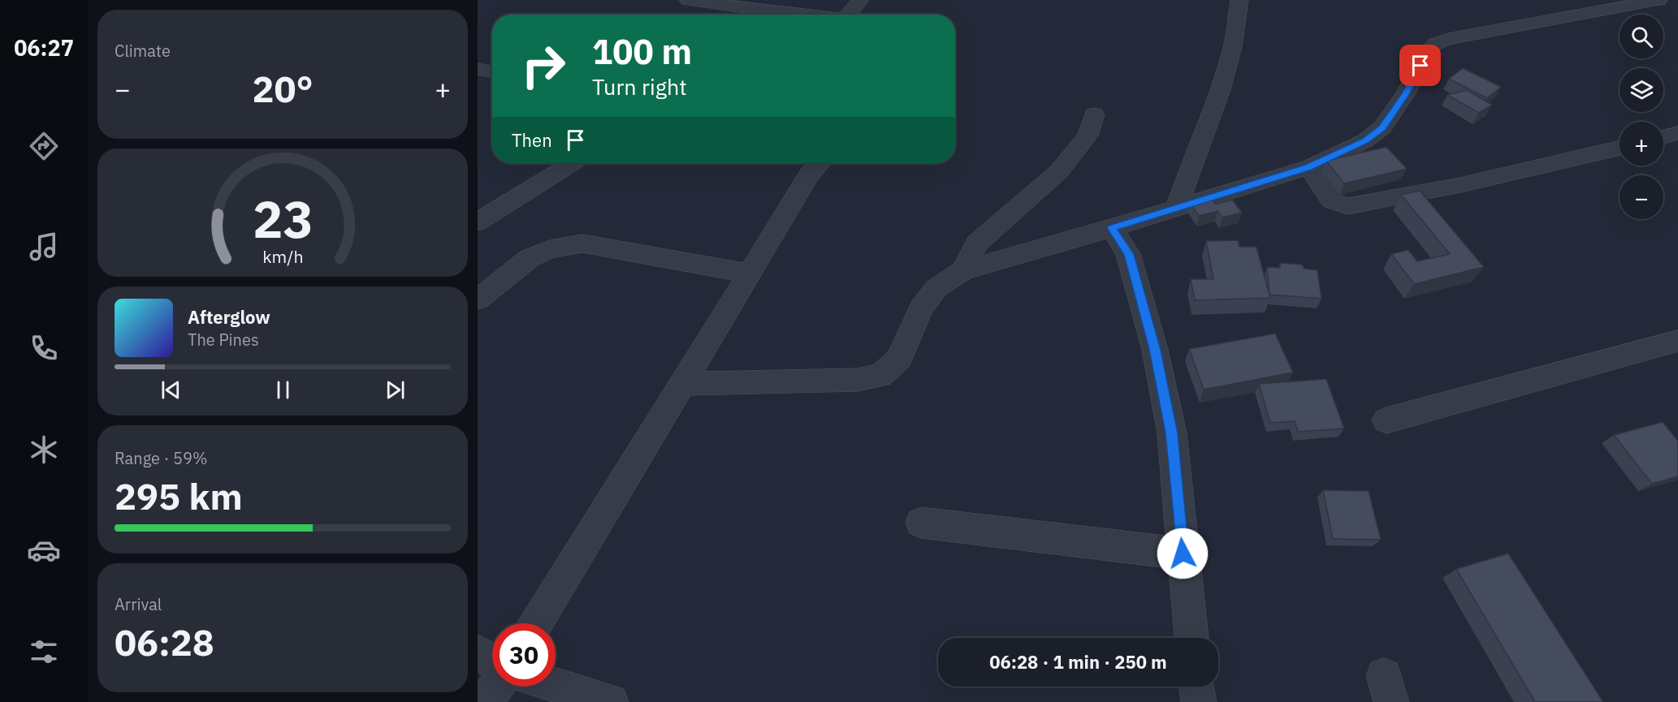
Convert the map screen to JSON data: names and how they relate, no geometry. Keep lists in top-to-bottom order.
{
  "page": {
    "tabs": "06:27",
    "tile": [
      "Climate",
      ["Range · 59%", "295 km"],
      ["Arrival", "06:28"]
    ],
    "map_buttons": ["+", "−"],
    "turn": ["100 m", "Turn right"],
    "heat": ["−", "20°", "+"],
    "then": "Then",
    "song": ["Afterglow", "The Pines"],
    "limit": "30",
    "trip": "06:28 · 1 min · 250 m",
    "gauge": ["23", "km/h"]
  }
}
